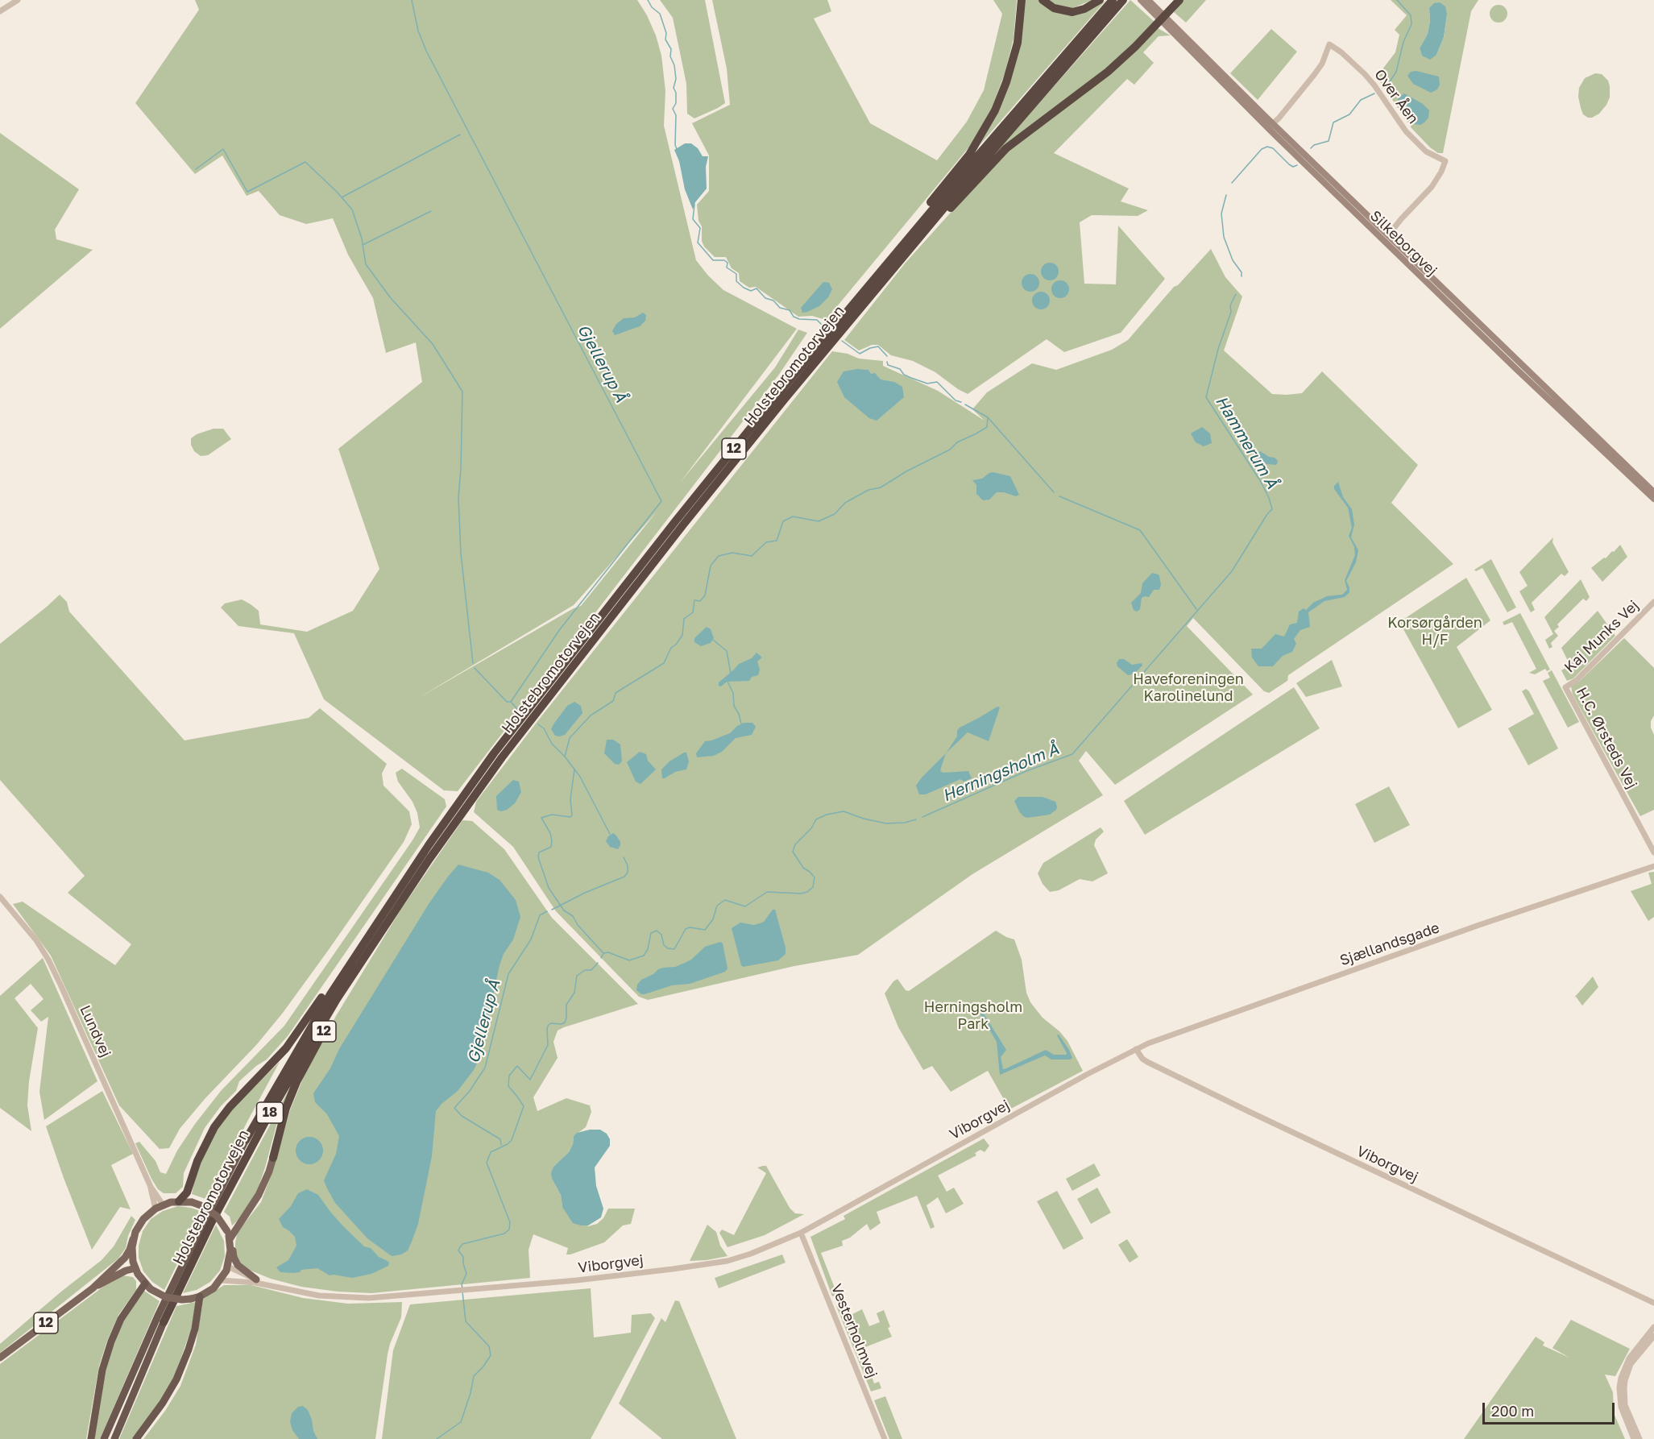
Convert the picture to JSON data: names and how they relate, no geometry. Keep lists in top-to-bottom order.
{
  "streets": {
    "highway": ["Holstebromotorvejen", "12", "18"],
    "main road": ["Silkeborgvej"],
    "street": [
      "Over Åen",
      "Kaj Munks Vej",
      "H.C. Ørsteds Vej",
      "Sjællandsgade",
      "Lundvej",
      "Viborgvej",
      "Vesterholmvej"
    ]
  },
  "crossings": [
    ["Over Åen", "Silkeborgvej"],
    ["Holstebromotorvejen", "12"],
    ["12", "Lundvej"],
    ["12", "Viborgvej"],
    ["Kaj Munks Vej", "H.C. Ørsteds Vej"],
    ["Sjællandsgade", "Viborgvej"],
    ["Lundvej", "Viborgvej"],
    ["Viborgvej", "Vesterholmvej"]
  ],
  "water": ["Gjellerup Å", "Hammerum Å", "Herningsholm Å"],
  "parks": ["Korsørgården H/F", "Haveforeningen Karolinelund", "Herningsholm Park"],
  "scale_bar": "200 m"
}
